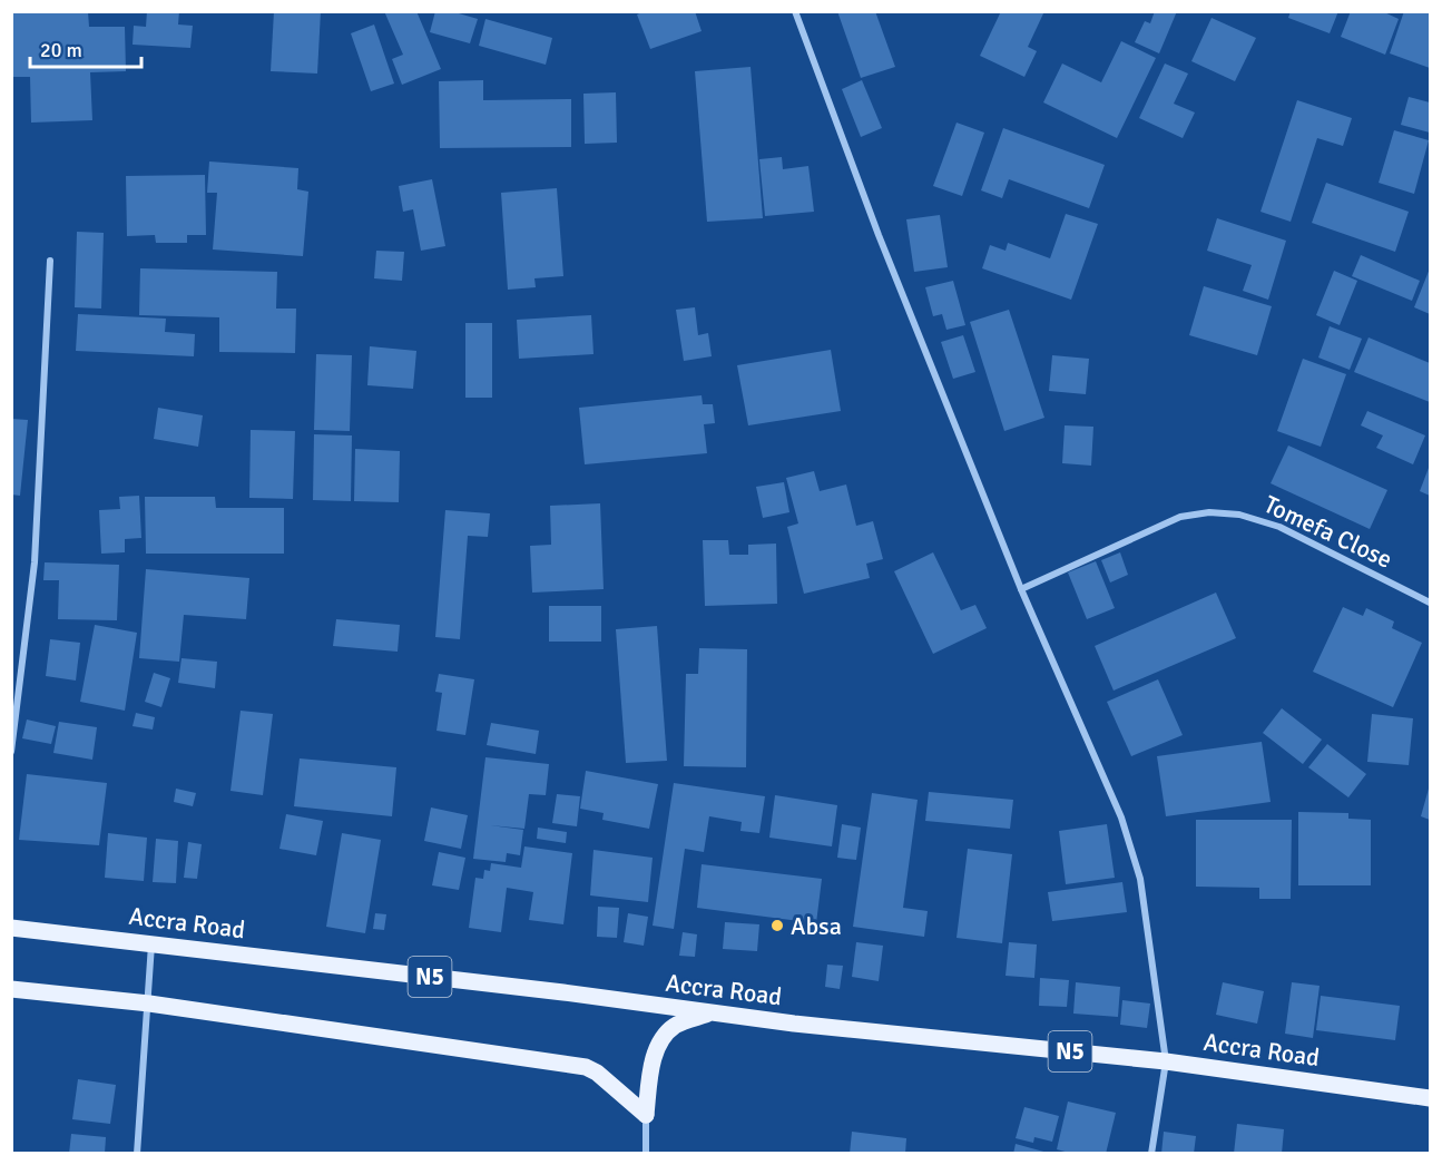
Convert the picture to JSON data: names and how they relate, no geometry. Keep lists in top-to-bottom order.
{
  "streets": {
    "main road": ["Accra Road", "N5"],
    "street": ["Tomefa Close"]
  },
  "crossings": [
    ["Accra Road", "N5"]
  ],
  "places": ["Absa"],
  "scale_bar": "20 m"
}
